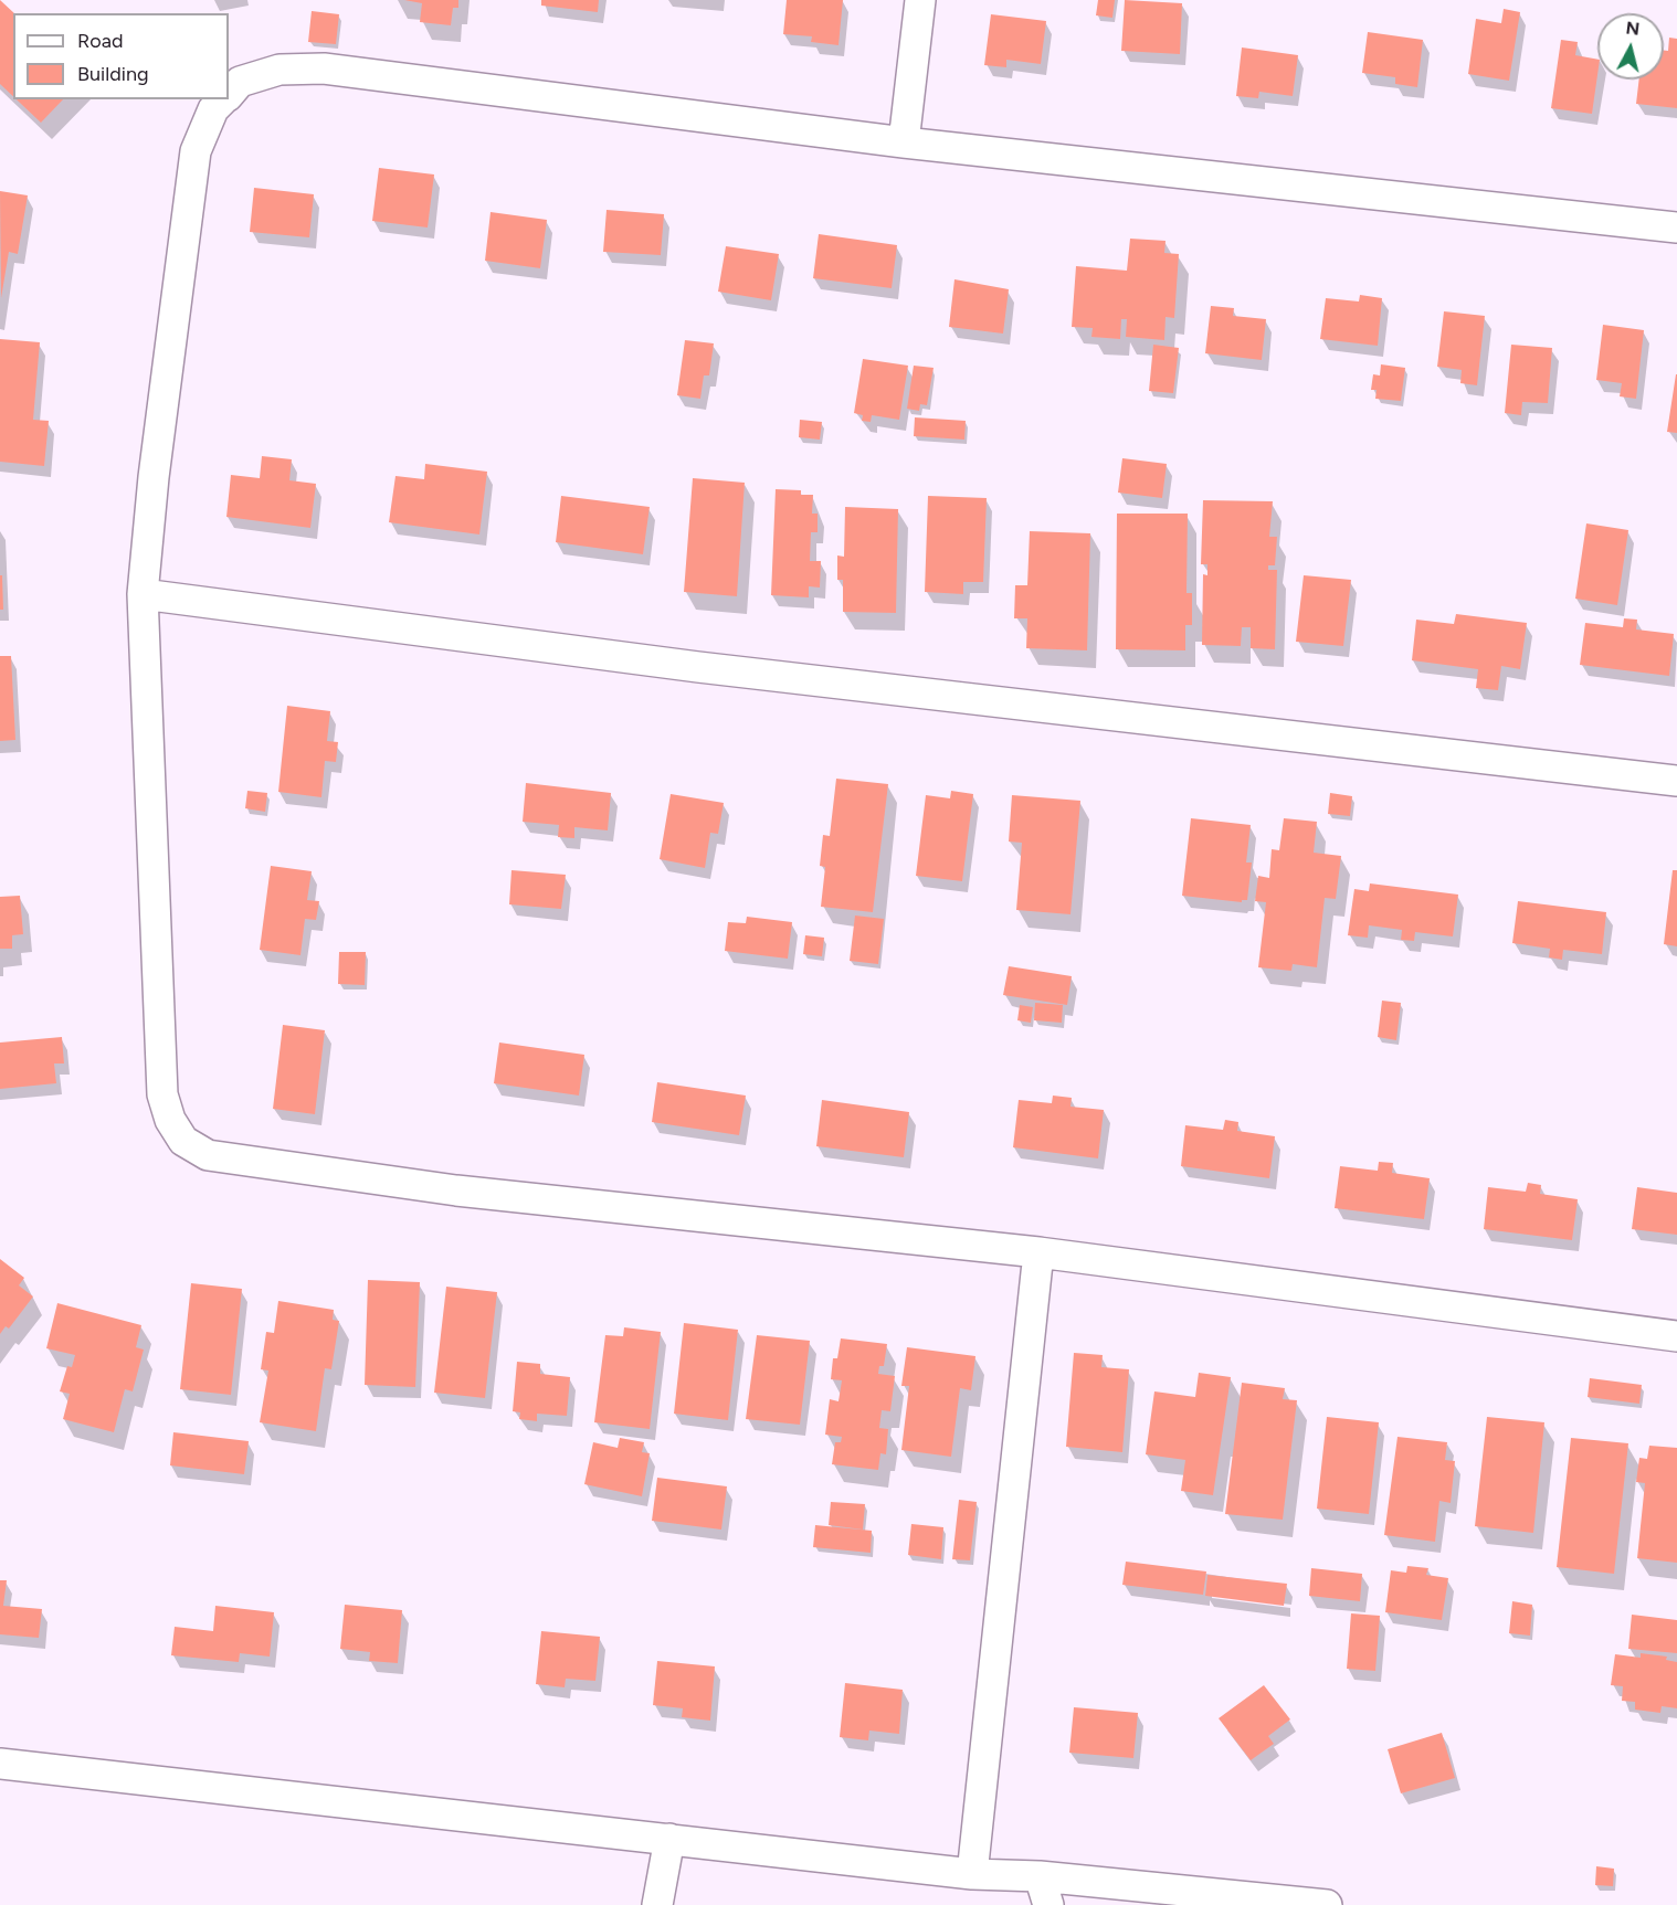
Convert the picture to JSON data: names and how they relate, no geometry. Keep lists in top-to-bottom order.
{
  "legend": ["Road", "Building"],
  "north": "top"
}
